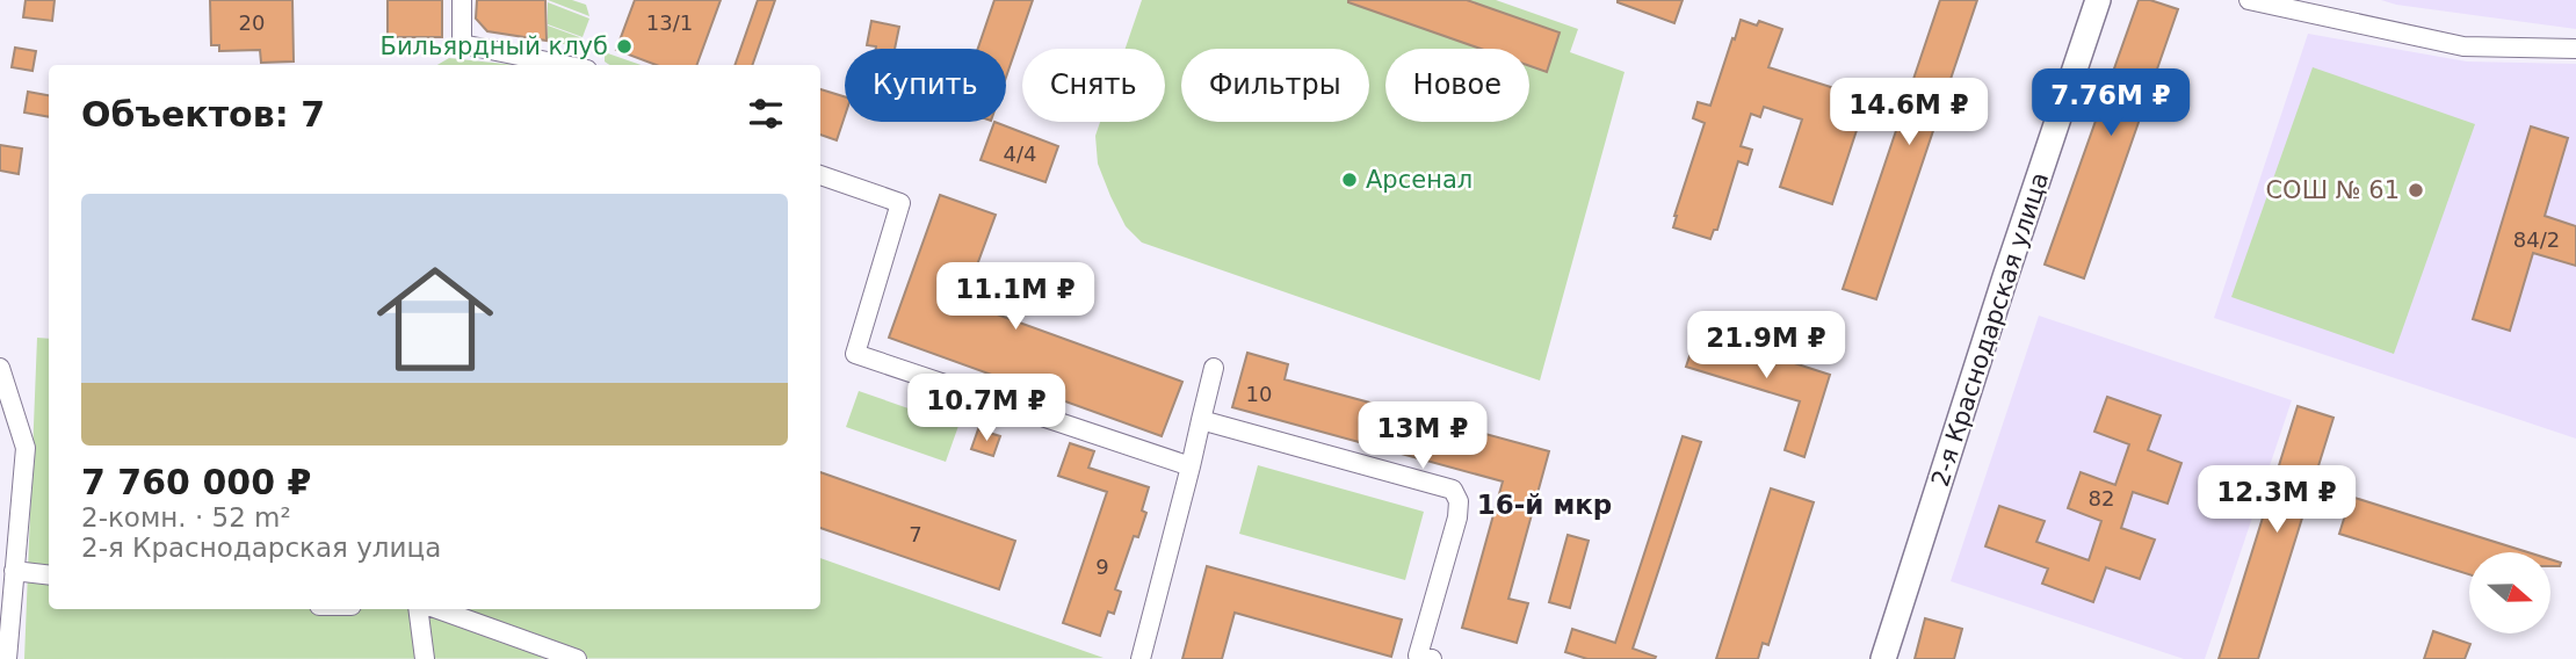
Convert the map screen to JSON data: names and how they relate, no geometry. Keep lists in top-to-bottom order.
{
  "streets": {
    "street": ["2-я Краснодарская улица"]
  },
  "districts": ["16-й мкр"],
  "places": ["Бильярдный клуб", "Арсенал", "СОШ № 61"],
  "house_numbers": [
    "20",
    "13/1",
    "4/4",
    "84/2",
    "10",
    "82",
    "7",
    "9"
  ],
  "north": "right",
  "page": {
    "chip": [
      "Купить",
      "Снять",
      "Фильтры",
      "Новое"
    ],
    "heading": "Объектов: 7",
    "price": [
      "7.76M ₽",
      "14.6M ₽",
      "11.1M ₽",
      "21.9M ₽",
      "10.7M ₽",
      "13M ₽",
      "12.3M ₽"
    ],
    "list": [
      {
        "name": "7 760 000 ₽",
        "note": "2-комн. · 52 m² · 2-я Краснодарская улица"
      }
    ]
  }
}
